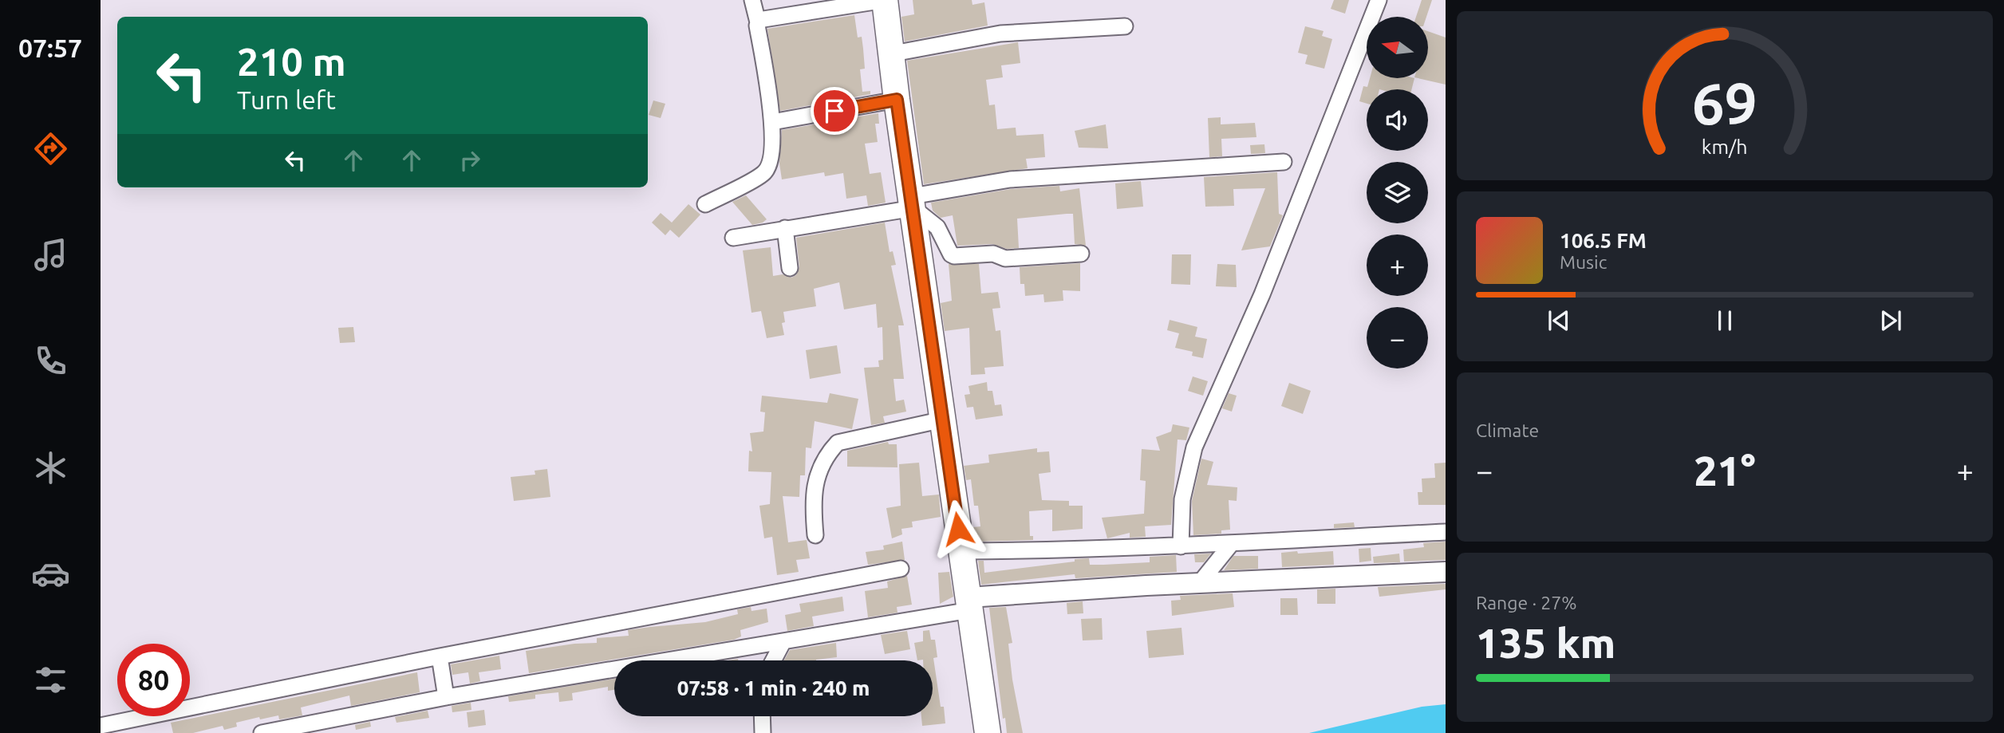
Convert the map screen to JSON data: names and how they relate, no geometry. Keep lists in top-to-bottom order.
{
  "north": "left",
  "page": {
    "tabs": "07:57",
    "map_buttons": ["+", "−"],
    "turn": ["210 m", "Turn left"],
    "song": ["106.5 FM", "Music"],
    "tile": [
      "Climate",
      ["Range · 27%", "135 km"]
    ],
    "heat": ["−", "21°", "+"],
    "limit": "80",
    "trip": "07:58 · 1 min · 240 m",
    "gauge": ["69", "km/h"]
  }
}
